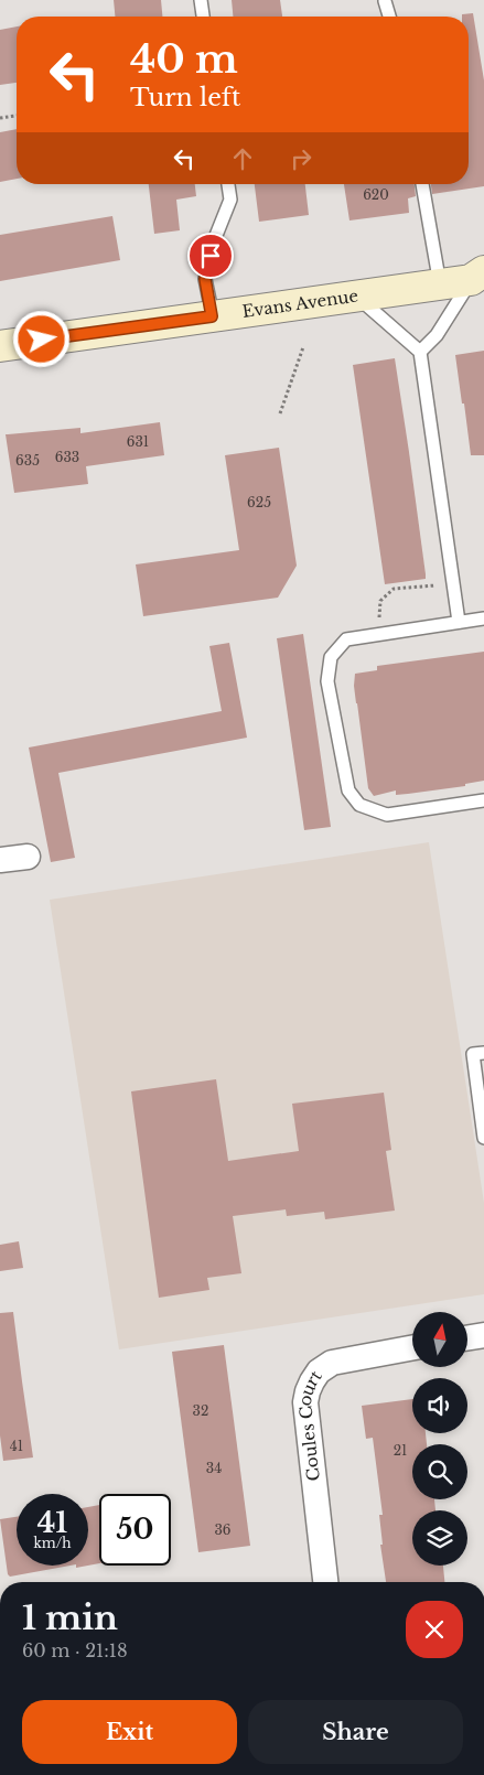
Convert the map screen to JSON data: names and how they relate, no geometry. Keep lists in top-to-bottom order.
{
  "streets": {
    "main road": ["Evans Avenue"],
    "street": ["Coules Court"]
  },
  "house_numbers": [
    "620",
    "631",
    "633",
    "635",
    "625",
    "32",
    "41",
    "21",
    "34",
    "36"
  ],
  "north": "top",
  "page": {
    "turn": ["40 m", "Turn left"],
    "speed": "41 km/h",
    "limit": "50",
    "heading": ["1 min", "60 m · 21:18"],
    "buttons": ["Exit", "Share"]
  }
}
